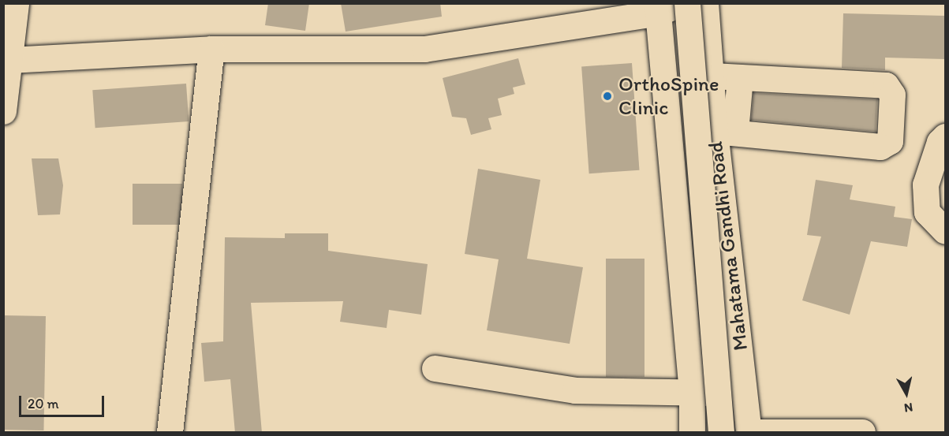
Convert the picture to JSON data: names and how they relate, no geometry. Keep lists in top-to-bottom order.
{
  "streets": {
    "street": ["Mahatama Gandhi Road"]
  },
  "places": ["OrthoSpine Clinic"],
  "scale_bar": "20 m",
  "north": "bottom"
}
